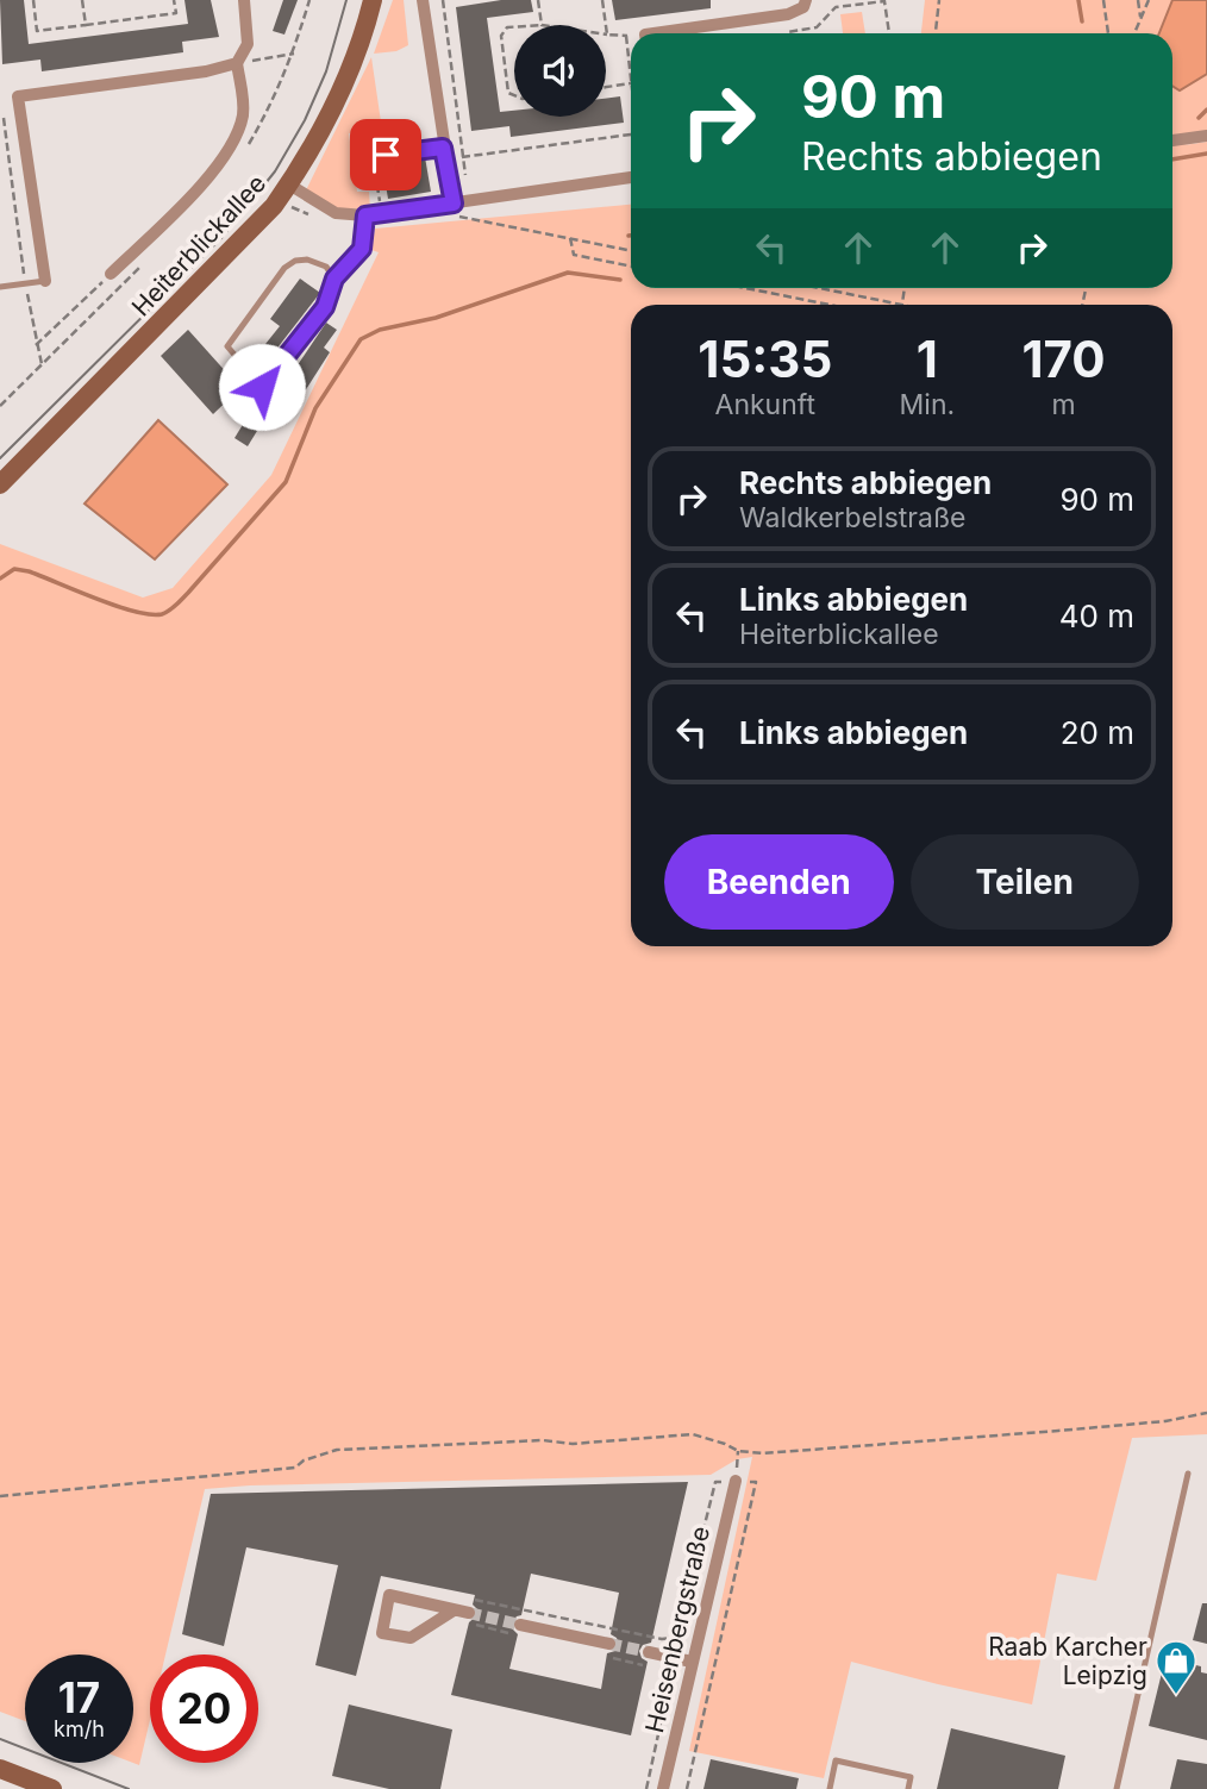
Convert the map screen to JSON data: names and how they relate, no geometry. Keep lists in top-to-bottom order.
{
  "streets": {
    "main road": ["Heiterblickallee"],
    "street": ["Heisenbergstraße"]
  },
  "places": {
    "shop": ["Raab Karcher Leipzig"]
  },
  "page": {
    "turn": ["90 m", "Rechts abbiegen"],
    "eta": [
      "15:35",
      "Ankunft",
      "1",
      "Min.",
      "170",
      "m"
    ],
    "list": [
      {
        "name": "Rechts abbiegen",
        "note": "Waldkerbelstraße",
        "value": "90 m"
      },
      {
        "name": "Links abbiegen",
        "note": "Heiterblickallee",
        "value": "40 m"
      },
      {
        "name": "Links abbiegen",
        "value": "20 m"
      }
    ],
    "buttons": ["Beenden", "Teilen"],
    "speed": "17 km/h",
    "limit": "20"
  }
}
